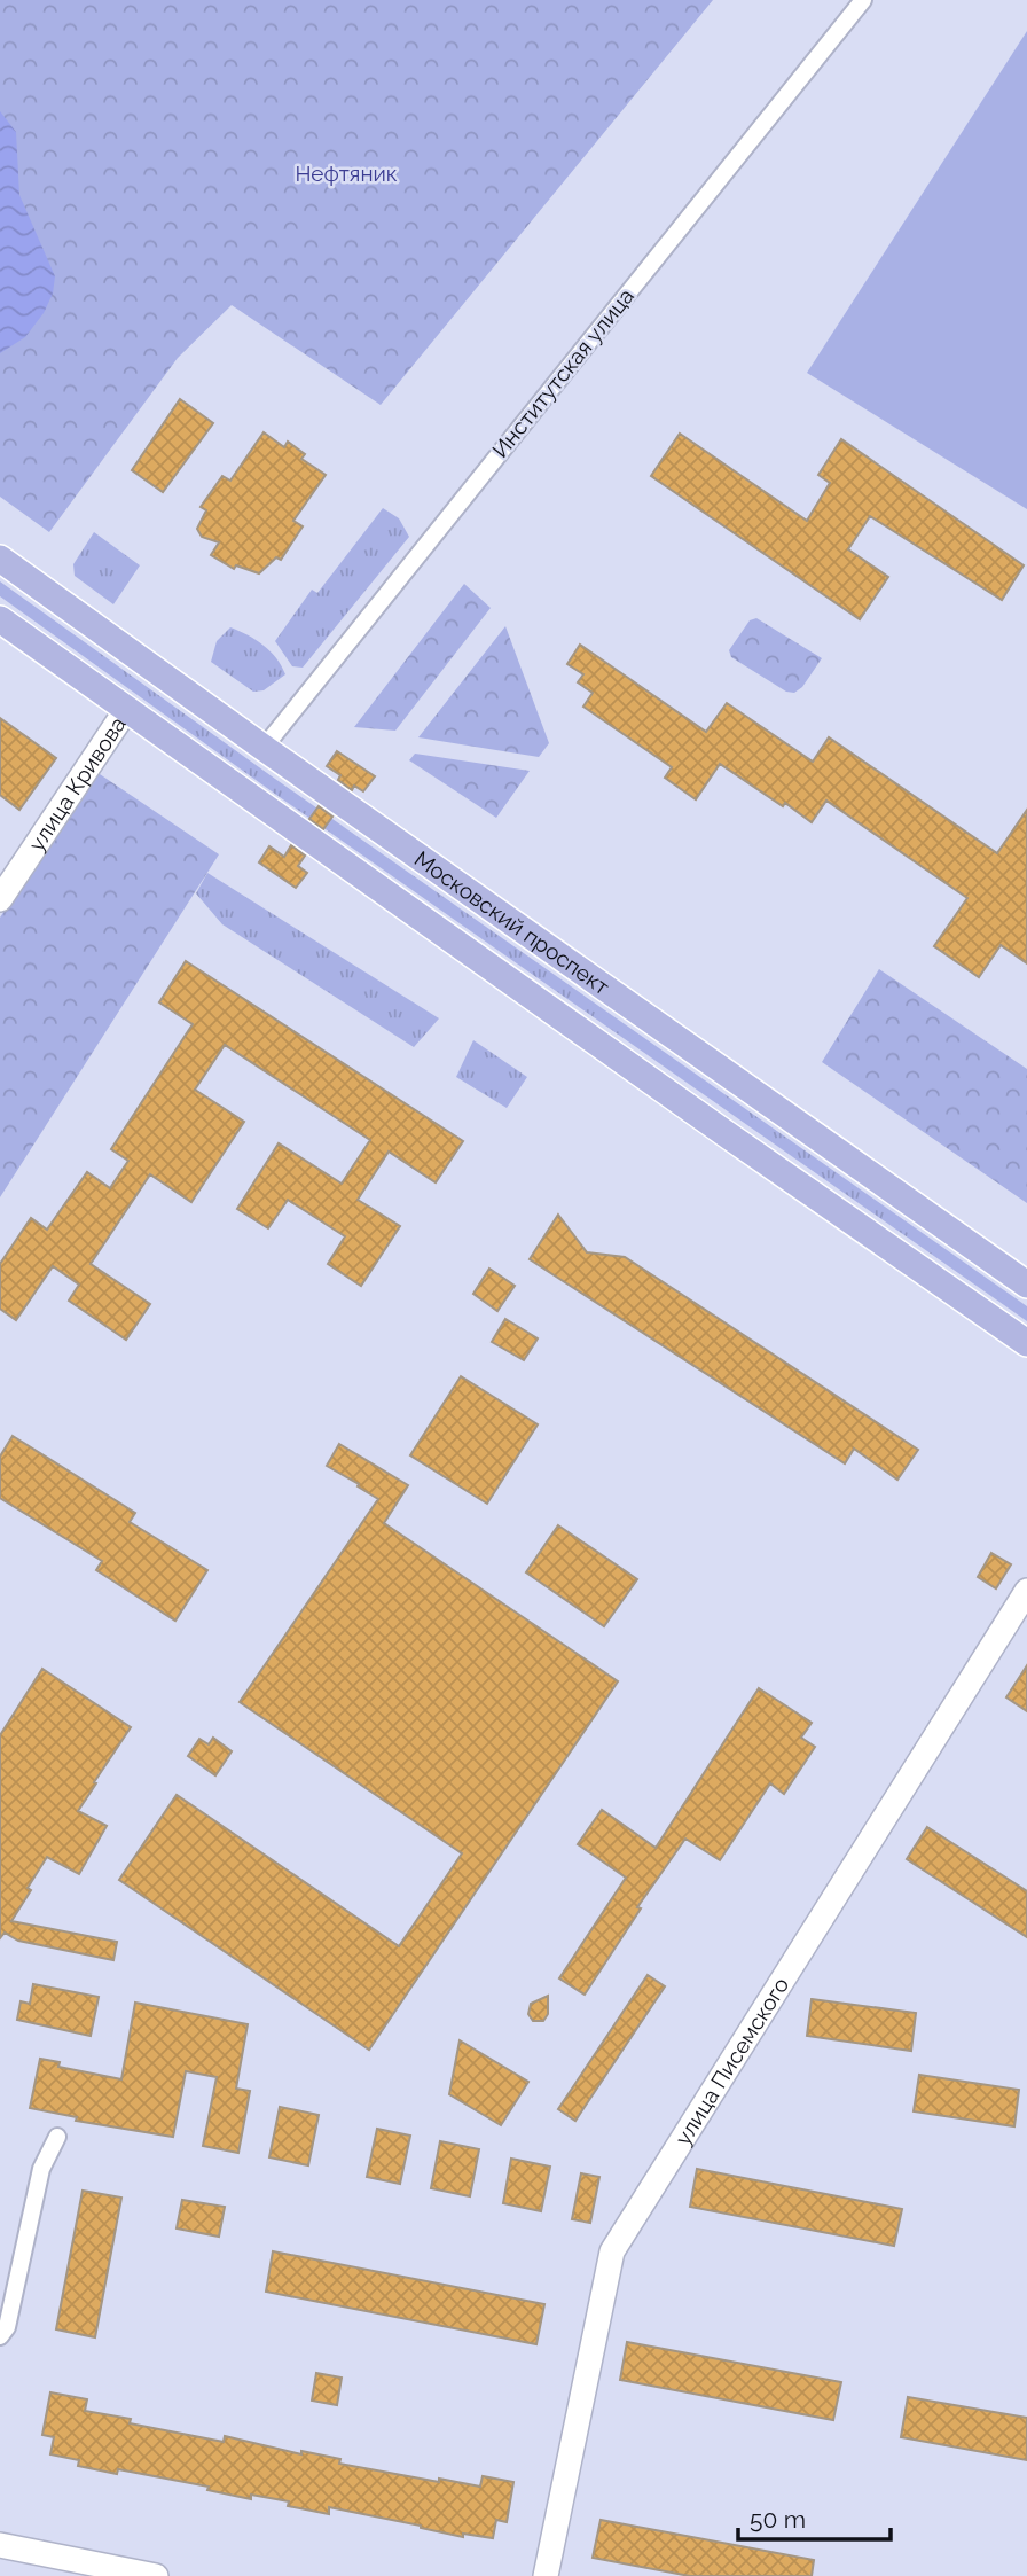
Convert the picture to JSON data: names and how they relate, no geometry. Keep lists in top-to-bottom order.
{
  "streets": {
    "main road": ["Московский проспект"],
    "street": ["Институтская улица", "улица Кривова", "улица Писемского"]
  },
  "crossings": [
    ["Институтская улица", "Московский проспект"]
  ],
  "parks": ["Нефтяник"],
  "scale_bar": "50 m"
}
